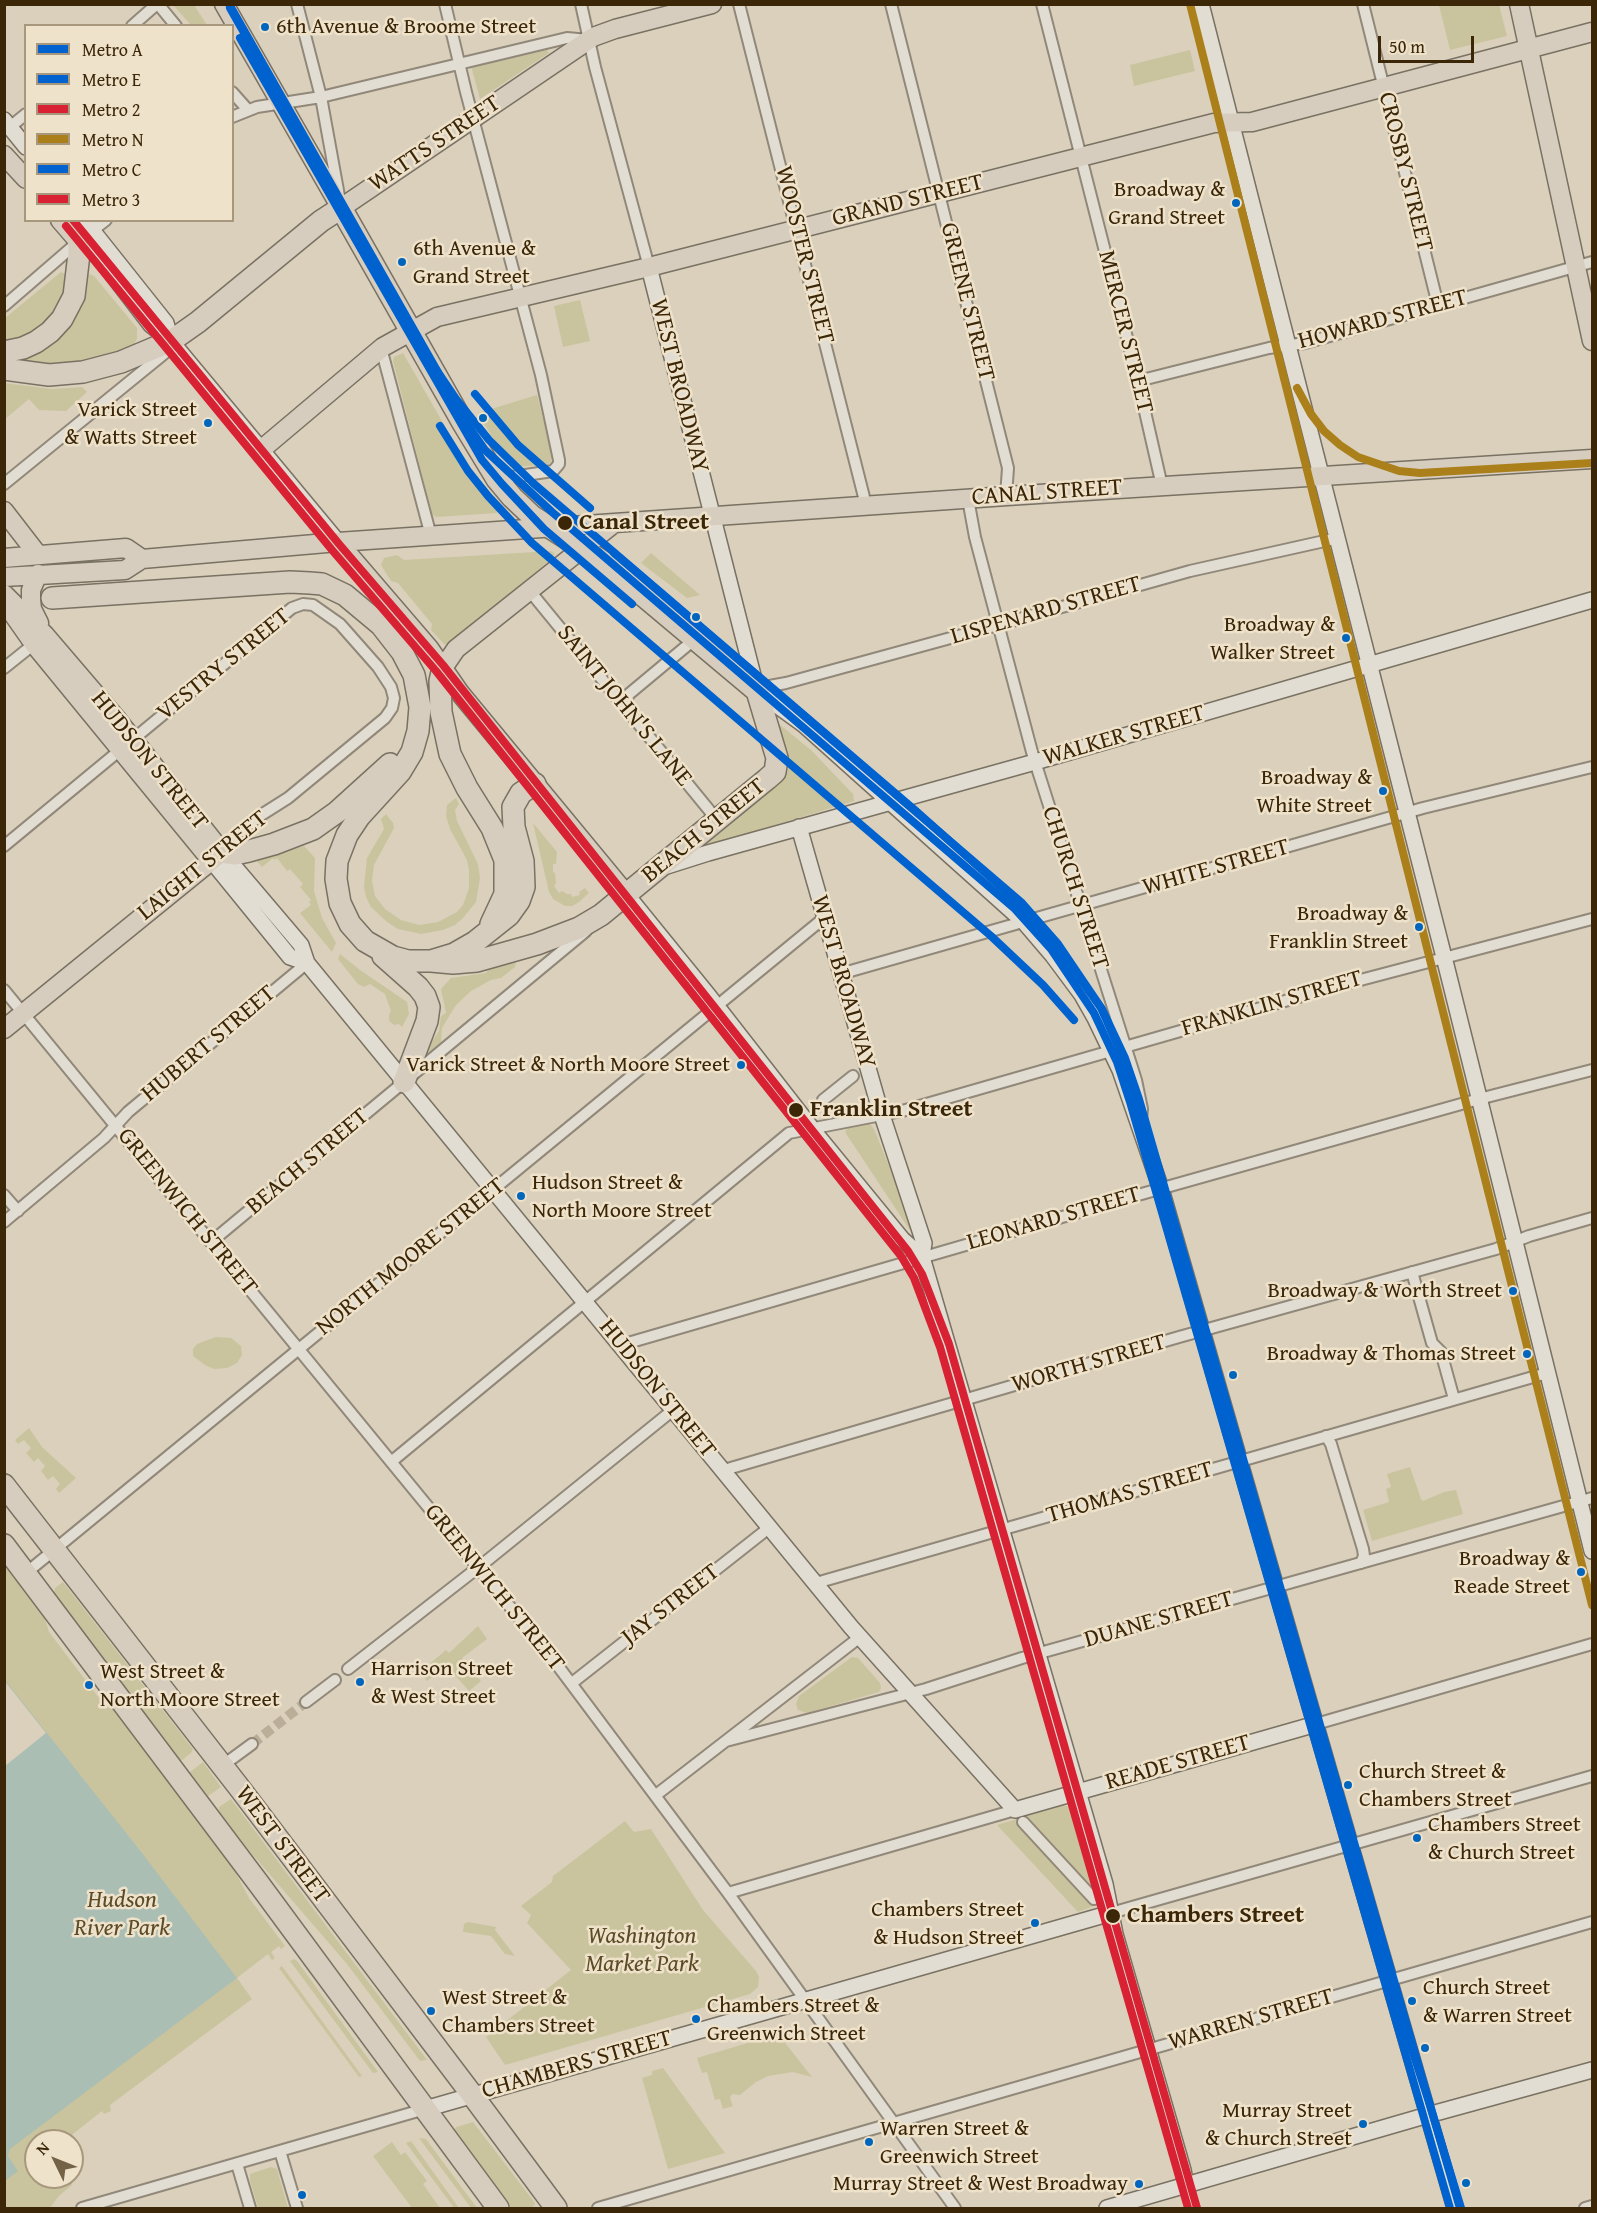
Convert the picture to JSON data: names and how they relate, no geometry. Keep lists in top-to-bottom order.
{
  "streets": {
    "highway": [
      "WATTS STREET",
      "WEST BROADWAY",
      "BEACH STREET",
      "WEST STREET"
    ],
    "main road": [
      "GRAND STREET",
      "CANAL STREET",
      "WALKER STREET",
      "HUDSON STREET",
      "LAIGHT STREET",
      "CHURCH STREET",
      "READE STREET",
      "CHAMBERS STREET"
    ],
    "street": [
      "CROSBY STREET",
      "WOOSTER STREET",
      "GREENE STREET",
      "HOWARD STREET",
      "MERCER STREET",
      "LISPENARD STREET",
      "VESTRY STREET",
      "SAINT JOHN'S LANE",
      "WHITE STREET",
      "FRANKLIN STREET",
      "HUBERT STREET",
      "GREENWICH STREET",
      "LEONARD STREET",
      "NORTH MOORE STREET",
      "WORTH STREET",
      "THOMAS STREET",
      "JAY STREET",
      "DUANE STREET",
      "WARREN STREET"
    ]
  },
  "crossings": [
    ["WATTS STREET", "WEST BROADWAY"],
    ["CROSBY STREET", "GRAND STREET"],
    ["CROSBY STREET", "HOWARD STREET"],
    ["GRAND STREET", "WOOSTER STREET"],
    ["GRAND STREET", "GREENE STREET"],
    ["GRAND STREET", "MERCER STREET"],
    ["GRAND STREET", "WEST BROADWAY"],
    ["WOOSTER STREET", "CANAL STREET"],
    ["GREENE STREET", "CANAL STREET"],
    ["HOWARD STREET", "MERCER STREET"],
    ["MERCER STREET", "CANAL STREET"],
    ["WEST BROADWAY", "CANAL STREET"],
    ["WEST BROADWAY", "LISPENARD STREET"],
    ["WEST BROADWAY", "WALKER STREET"],
    ["WEST BROADWAY", "BEACH STREET"],
    ["WEST BROADWAY", "WHITE STREET"],
    ["WEST BROADWAY", "FRANKLIN STREET"],
    ["WEST BROADWAY", "LEONARD STREET"],
    ["WEST BROADWAY", "NORTH MOORE STREET"],
    ["WEST BROADWAY", "WORTH STREET"],
    ["WEST BROADWAY", "THOMAS STREET"],
    ["WEST BROADWAY", "DUANE STREET"],
    ["WEST BROADWAY", "READE STREET"],
    ["WEST BROADWAY", "WARREN STREET"],
    ["WEST BROADWAY", "CHAMBERS STREET"],
    ["CANAL STREET", "CHURCH STREET"],
    ["LISPENARD STREET", "CHURCH STREET"],
    ["VESTRY STREET", "HUDSON STREET"],
    ["VESTRY STREET", "LAIGHT STREET"],
    ["SAINT JOHN'S LANE", "BEACH STREET"],
    ["WALKER STREET", "BEACH STREET"],
    ["WALKER STREET", "CHURCH STREET"],
    ["HUDSON STREET", "BEACH STREET"],
    ["HUDSON STREET", "LAIGHT STREET"],
    ["HUDSON STREET", "FRANKLIN STREET"],
    ["HUDSON STREET", "HUBERT STREET"],
    ["HUDSON STREET", "LEONARD STREET"],
    ["HUDSON STREET", "NORTH MOORE STREET"],
    ["HUDSON STREET", "WORTH STREET"],
    ["HUDSON STREET", "THOMAS STREET"],
    ["HUDSON STREET", "JAY STREET"],
    ["HUDSON STREET", "DUANE STREET"],
    ["HUDSON STREET", "READE STREET"],
    ["BEACH STREET", "GREENWICH STREET"],
    ["LAIGHT STREET", "GREENWICH STREET"],
    ["WHITE STREET", "CHURCH STREET"],
    ["CHURCH STREET", "FRANKLIN STREET"],
    ["CHURCH STREET", "LEONARD STREET"],
    ["CHURCH STREET", "WORTH STREET"],
    ["CHURCH STREET", "THOMAS STREET"],
    ["CHURCH STREET", "DUANE STREET"],
    ["CHURCH STREET", "READE STREET"],
    ["CHURCH STREET", "WARREN STREET"],
    ["CHURCH STREET", "CHAMBERS STREET"],
    ["FRANKLIN STREET", "GREENWICH STREET"],
    ["HUBERT STREET", "GREENWICH STREET"],
    ["GREENWICH STREET", "NORTH MOORE STREET"],
    ["GREENWICH STREET", "JAY STREET"],
    ["GREENWICH STREET", "DUANE STREET"],
    ["GREENWICH STREET", "READE STREET"],
    ["GREENWICH STREET", "WARREN STREET"],
    ["GREENWICH STREET", "CHAMBERS STREET"],
    ["NORTH MOORE STREET", "WEST STREET"],
    ["WEST STREET", "CHAMBERS STREET"]
  ],
  "parks": ["Hudson River Park", "Washington Market Park"],
  "places": [
    "6th Avenue & Broome Street",
    "Broadway & Grand Street",
    "6th Avenue & Grand Street",
    "Varick Street & Watts Street",
    "Canal Street",
    "Broadway & Walker Street",
    "Broadway & White Street",
    "Broadway & Franklin Street",
    "Varick Street & North Moore Street",
    "Franklin Street",
    "Hudson Street & North Moore Street",
    "Broadway & Worth Street",
    "Broadway & Thomas Street",
    "Broadway & Reade Street",
    "Harrison Street & West Street",
    "West Street & North Moore Street",
    "Church Street & Chambers Street",
    "Chambers Street & Church Street",
    "Chambers Street",
    "Chambers Street & Hudson Street",
    "Church Street & Warren Street",
    "West Street & Chambers Street",
    "Chambers Street & Greenwich Street",
    "Murray Street & Church Street",
    "Warren Street & Greenwich Street",
    "Murray Street & West Broadway"
  ],
  "lines": [
    "metro line A",
    "metro line N",
    "metro line E",
    "metro line C",
    "metro line 2",
    "metro line 3"
  ],
  "legend": [
    "Metro A",
    "Metro E",
    "Metro 2",
    "Metro N",
    "Metro C",
    "Metro 3"
  ],
  "scale_bar": "50 m",
  "north": "top left"
}
